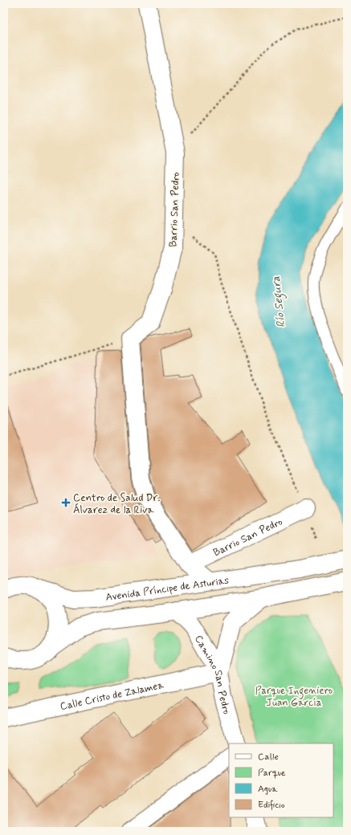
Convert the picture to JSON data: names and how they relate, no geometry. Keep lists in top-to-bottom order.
{
  "streets": {
    "street": [
      "Barrio San Pedro",
      "Avenida Príncipe de Asturias",
      "Camino San Pedro",
      "Calle Cristo de Zalamea"
    ]
  },
  "crossings": [
    ["Camino San Pedro", "Calle Cristo de Zalamea"]
  ],
  "water": ["Río Segura"],
  "parks": ["Parque Ingeniero Juan García"],
  "places": {
    "health": ["Centro de Salud Dr. Álvarez de la Riva"]
  },
  "legend": [
    "Calle",
    "Parque",
    "Agua",
    "Edificio"
  ]
}
